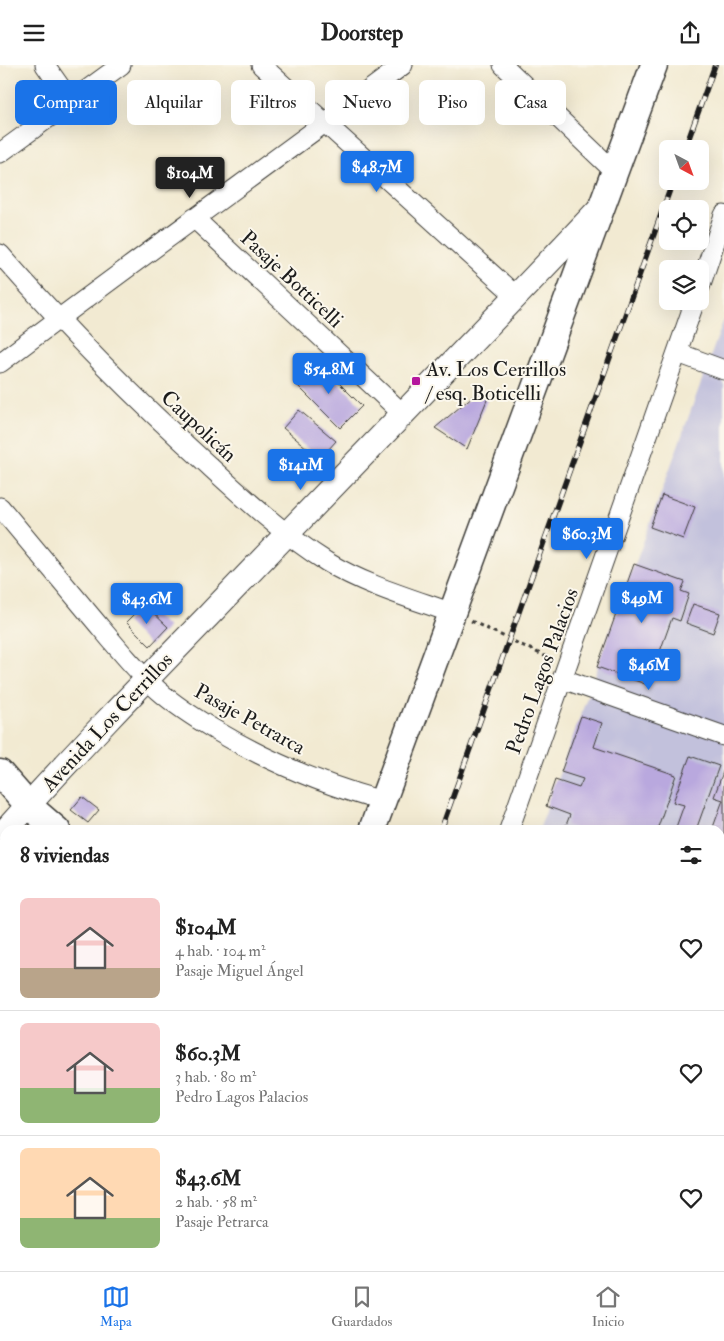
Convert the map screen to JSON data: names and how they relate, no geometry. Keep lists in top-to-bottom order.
{
  "streets": {
    "street": [
      "Pasaje Botticelli",
      "Caupolicán",
      "Pedro Lagos Palacios",
      "Pasaje Petrarca",
      "Avenida Los Cerrillos"
    ]
  },
  "crossings": [
    ["Pasaje Botticelli", "Avenida Los Cerrillos"],
    ["Caupolicán", "Avenida Los Cerrillos"],
    ["Pasaje Petrarca", "Avenida Los Cerrillos"]
  ],
  "places": {
    "transit": ["Av. Los Cerrillos / esq. Boticelli"]
  },
  "north": "bottom right",
  "page": {
    "header": "Doorstep",
    "chip": [
      "Comprar",
      "Alquilar",
      "Filtros",
      "Nuevo",
      "Piso",
      "Casa"
    ],
    "price": [
      "$48.7M",
      "$104M",
      "$54.8M",
      "$141M",
      "$60.3M",
      "$49M",
      "$43.6M",
      "$46M"
    ],
    "heading": "8 viviendas",
    "list": [
      {
        "name": "$104M",
        "note": "4 hab. · 104 m² · Pasaje Miguel Ángel"
      },
      {
        "name": "$60.3M",
        "note": "3 hab. · 80 m² · Pedro Lagos Palacios"
      },
      {
        "name": "$43.6M",
        "note": "2 hab. · 58 m² · Pasaje Petrarca"
      }
    ],
    "tabs": ["Mapa", "Guardados", "Inicio"]
  }
}
